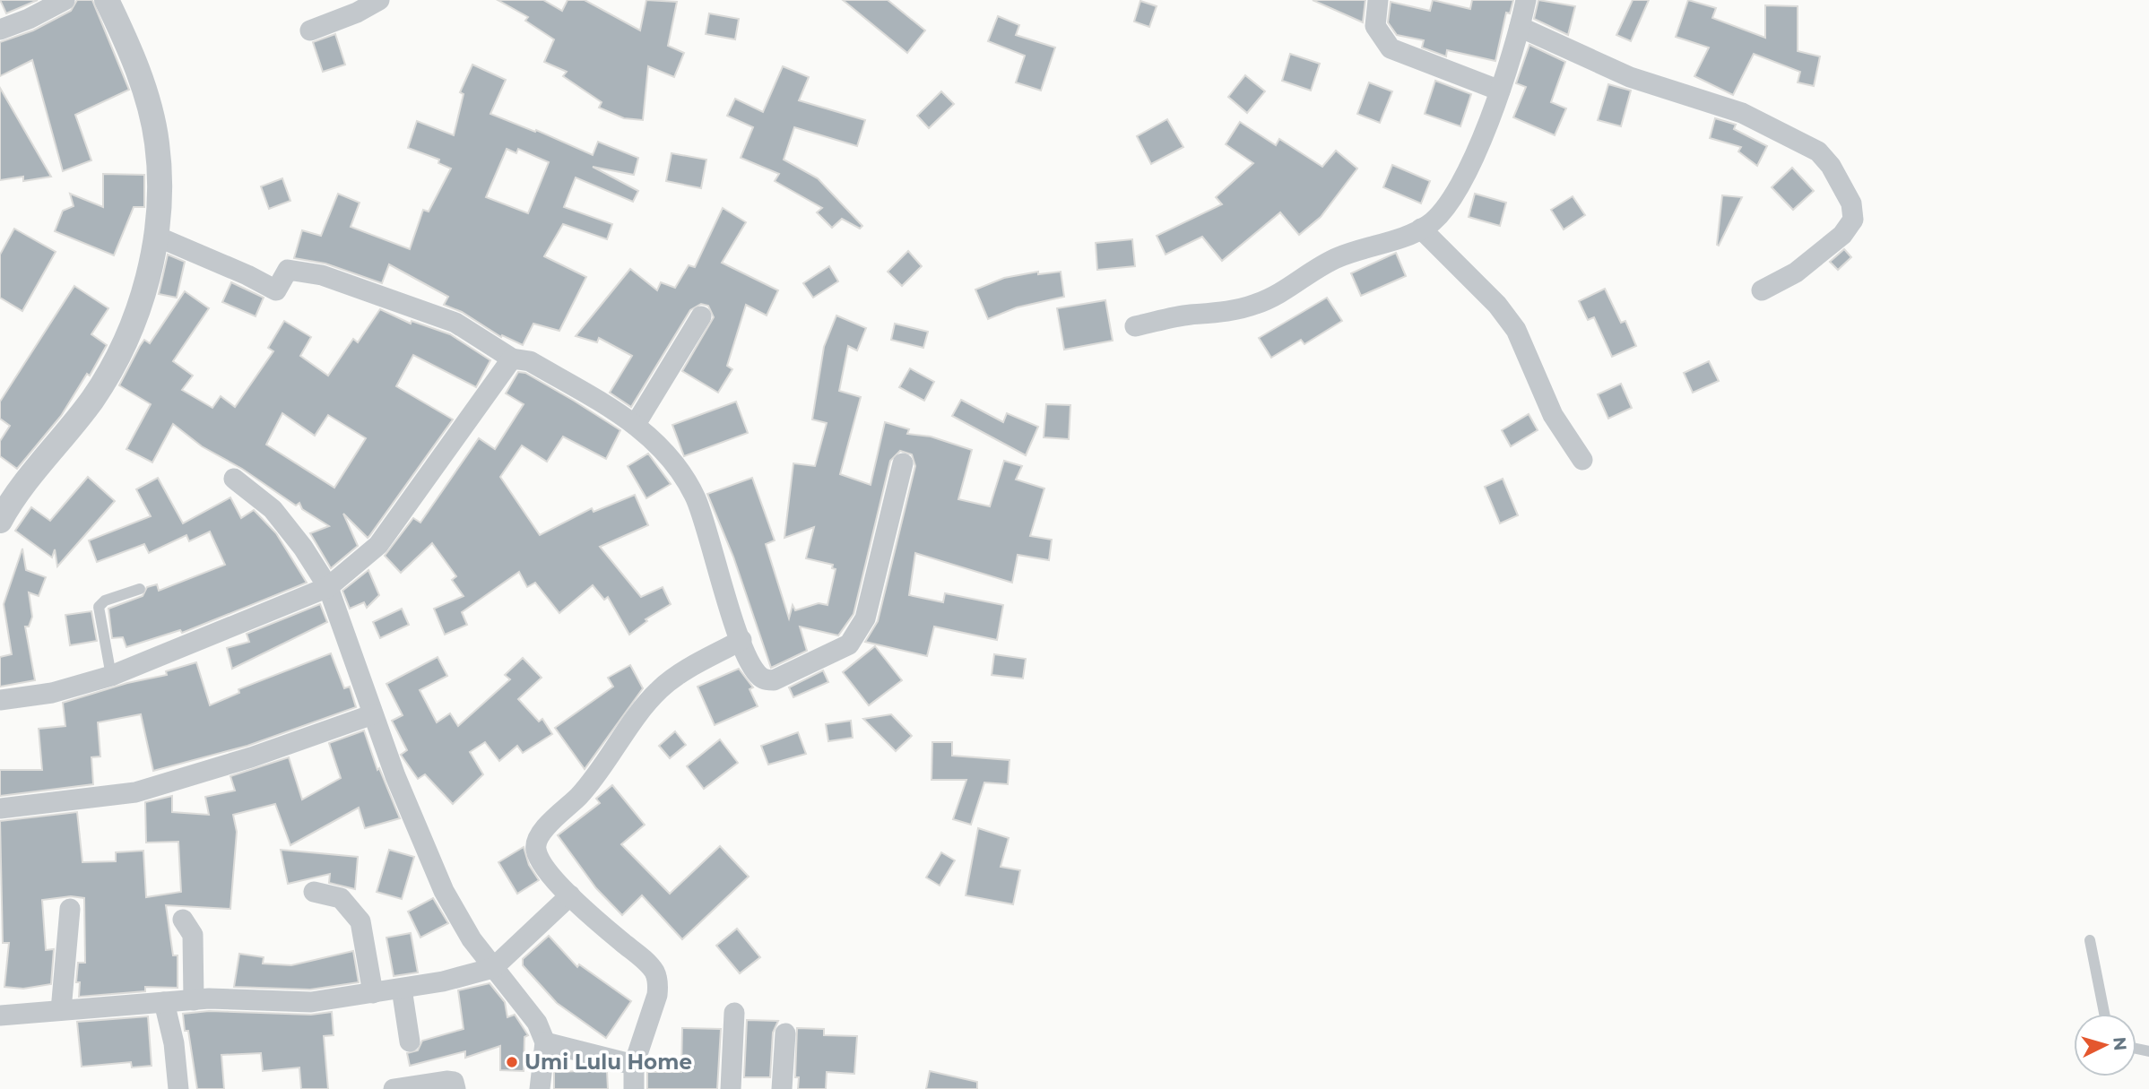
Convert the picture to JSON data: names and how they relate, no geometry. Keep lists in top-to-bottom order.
{
  "places": ["Umi Lulu Home"],
  "north": "right"
}
